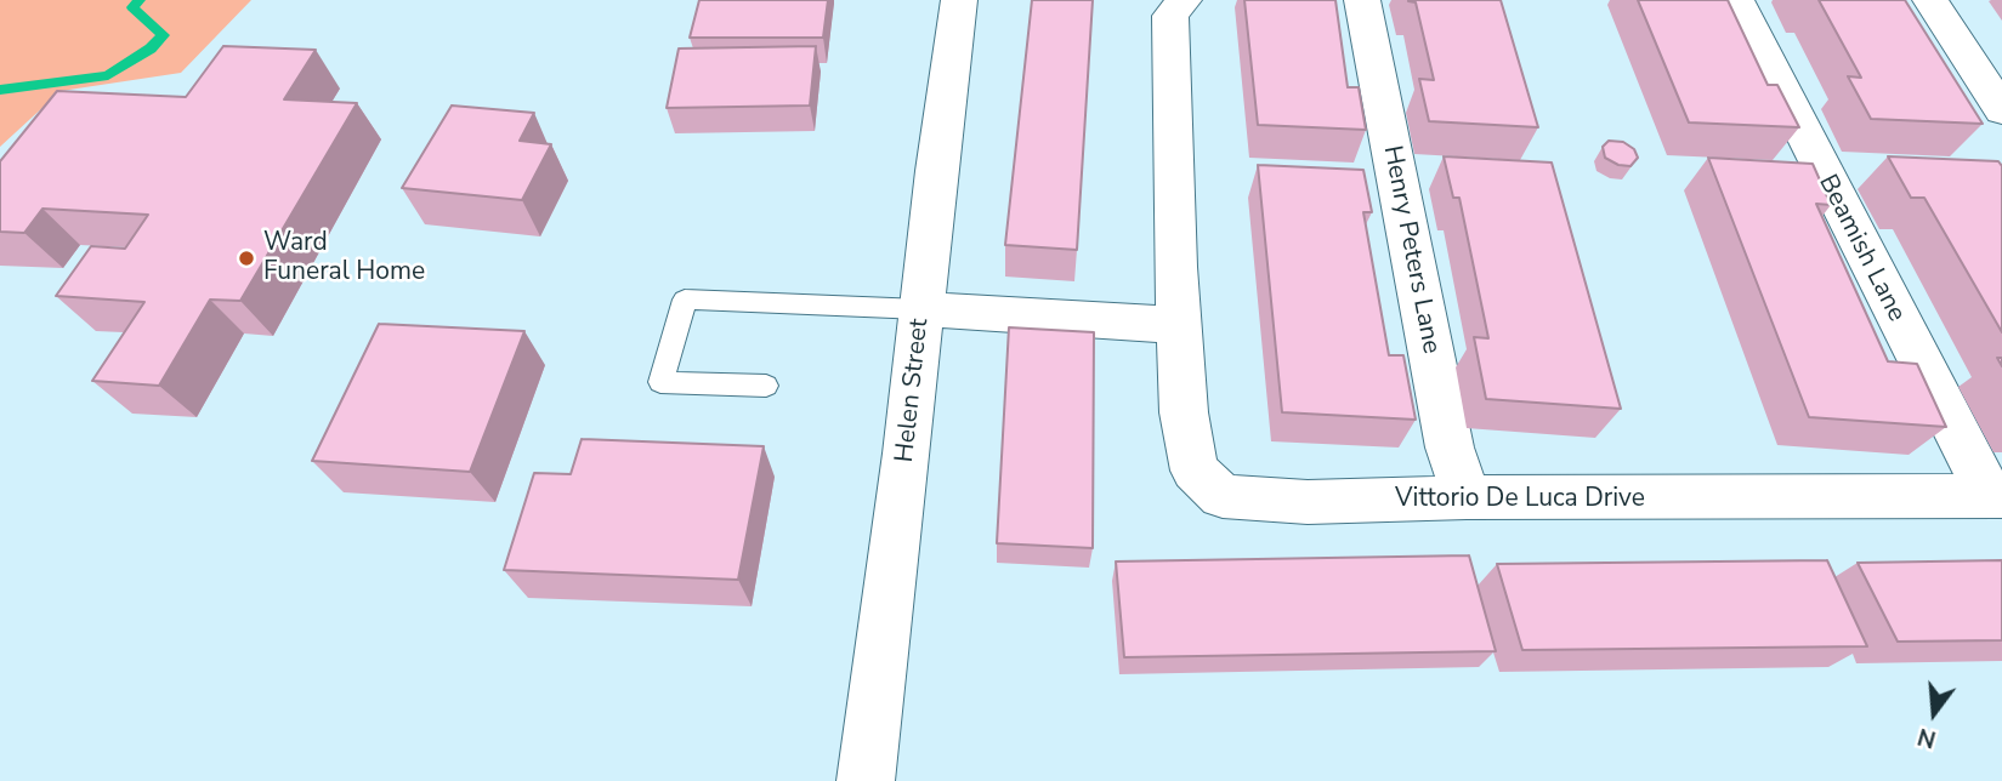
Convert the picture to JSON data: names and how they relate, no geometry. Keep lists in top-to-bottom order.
{
  "streets": {
    "street": [
      "Beamish Lane",
      "Henry Peters Lane",
      "Helen Street",
      "Vittorio De Luca Drive"
    ]
  },
  "crossings": [
    ["Beamish Lane", "Vittorio De Luca Drive"],
    ["Henry Peters Lane", "Vittorio De Luca Drive"]
  ],
  "places": ["Ward Funeral Home"],
  "north": "bottom"
}
